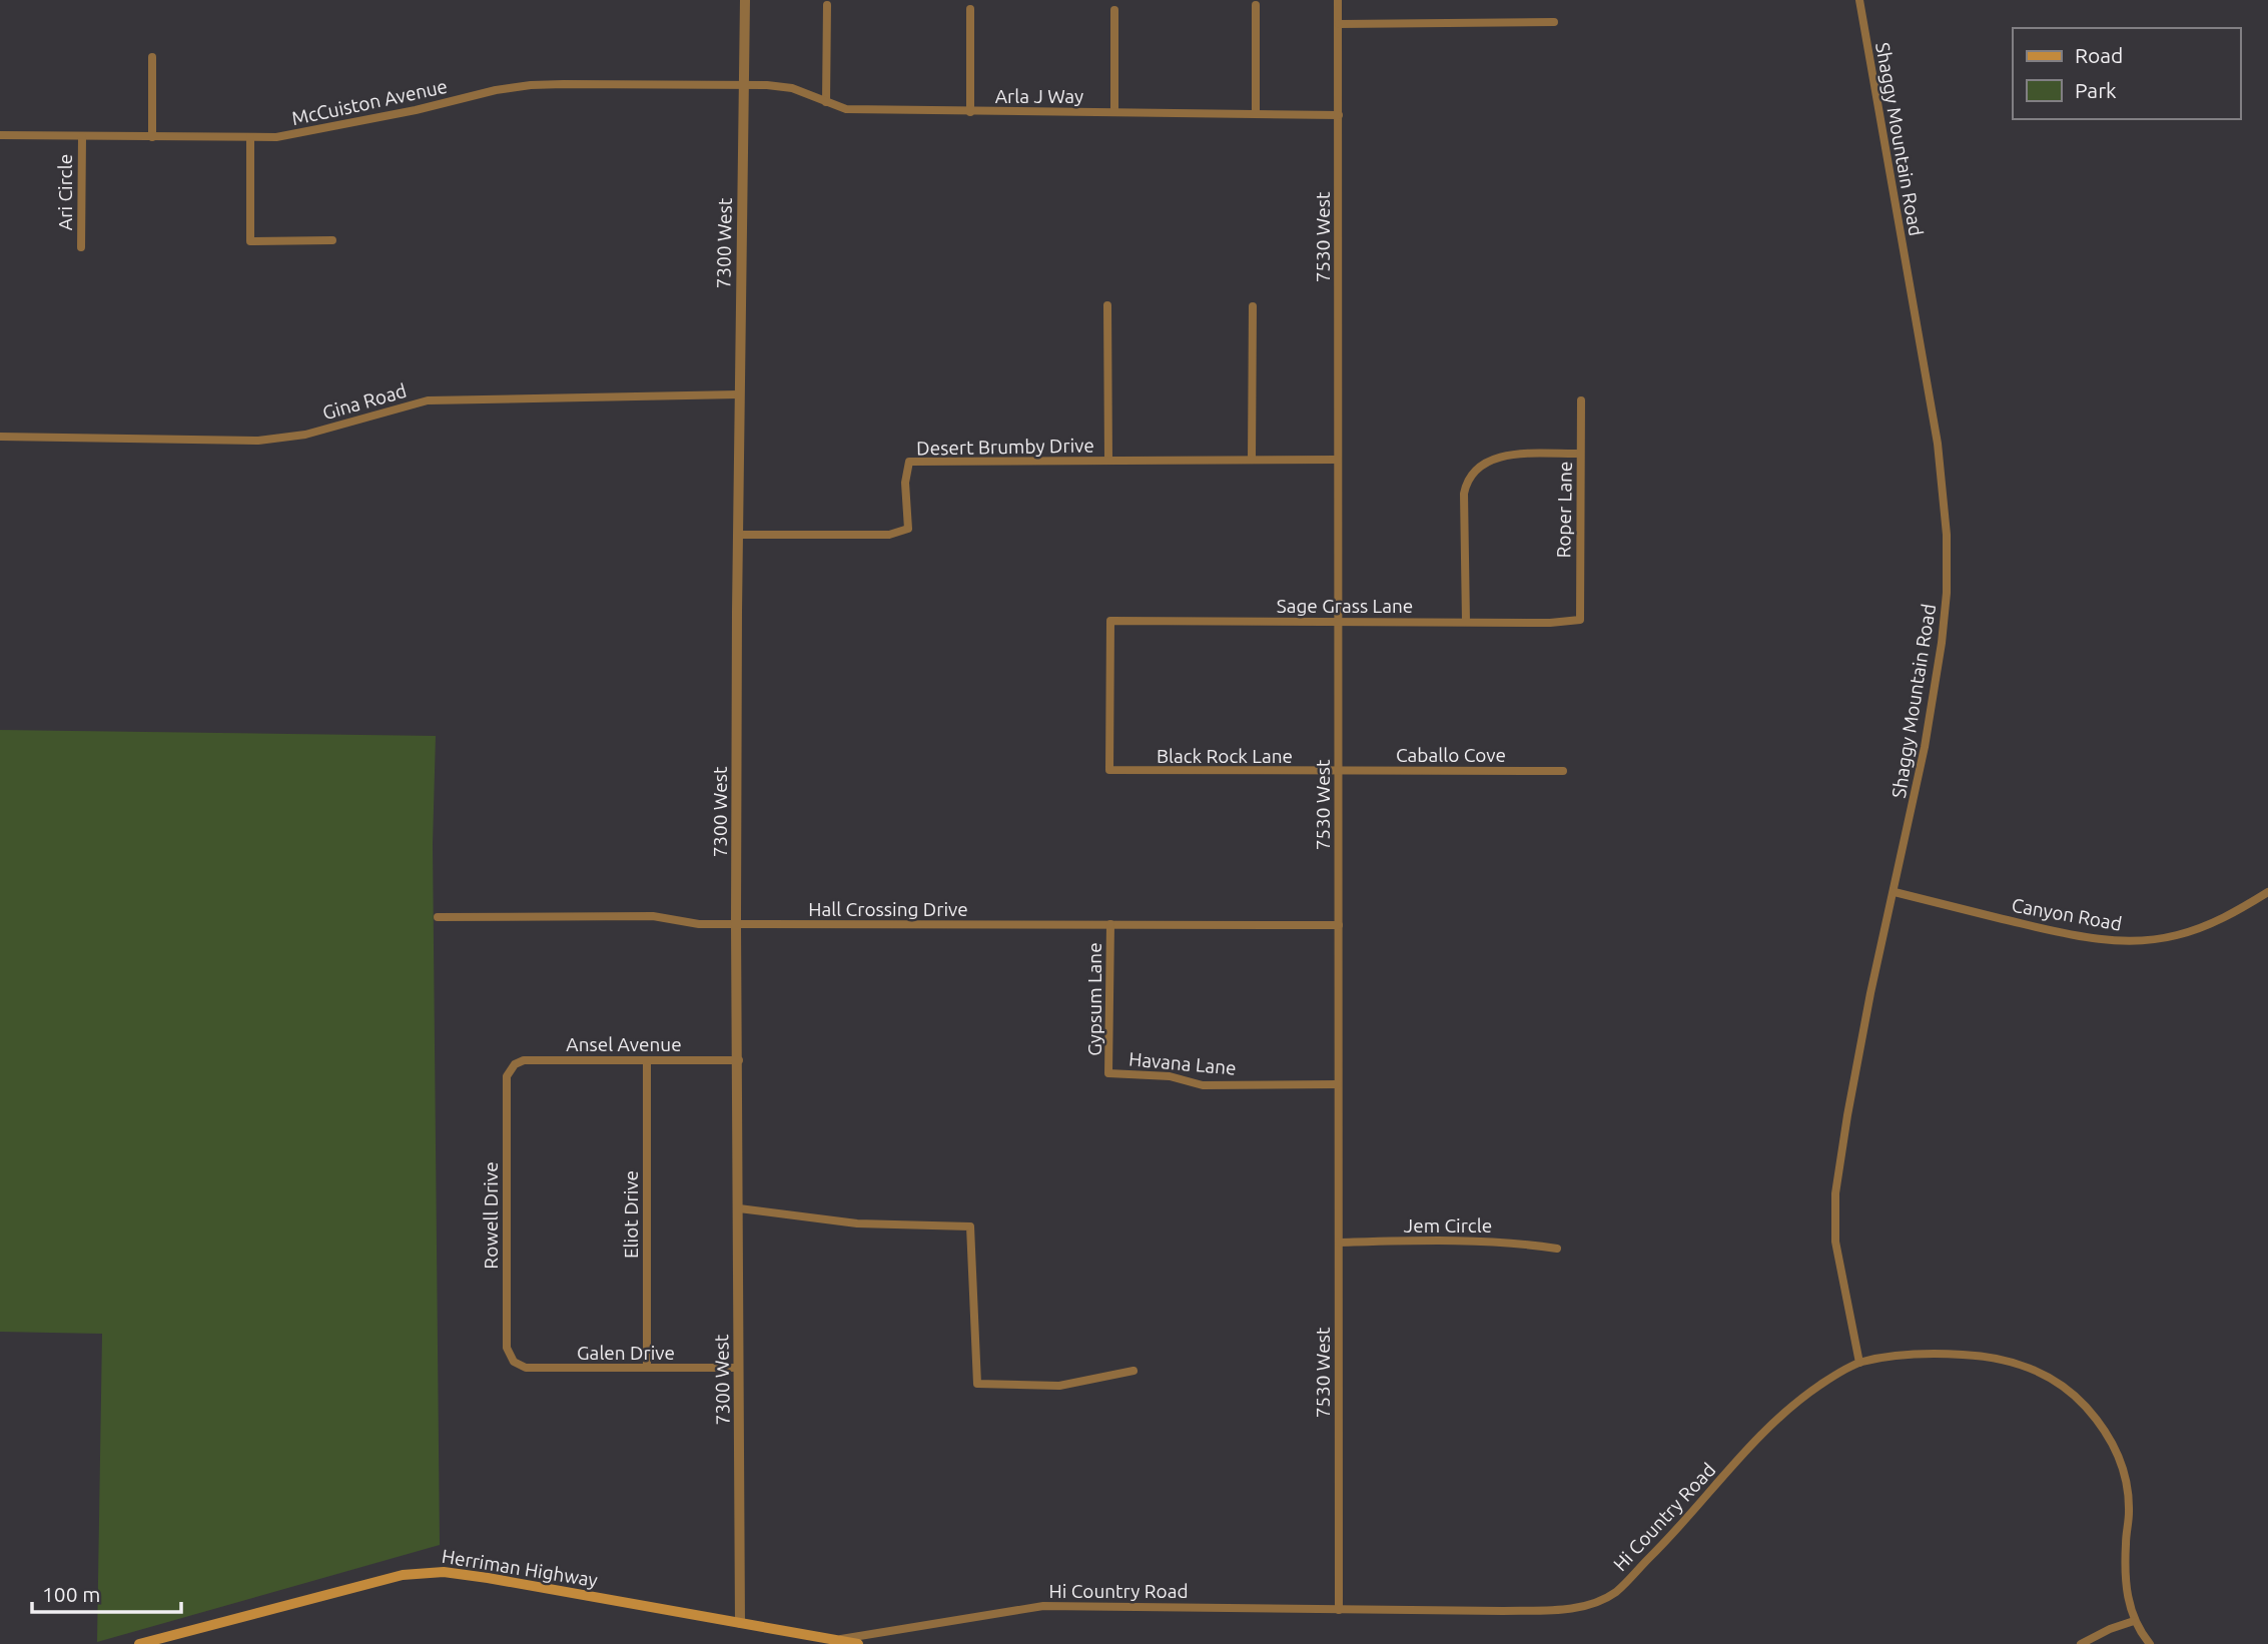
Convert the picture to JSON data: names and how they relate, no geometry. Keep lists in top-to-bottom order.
{
  "streets": {
    "main road": ["Herriman Highway"],
    "street": [
      "Arla J Way",
      "McCuiston Avenue",
      "Shaggy Mountain Road",
      "Ari Circle",
      "7530 West",
      "7300 West",
      "Gina Road",
      "Desert Brumby Drive",
      "Roper Lane",
      "Sage Grass Lane",
      "Caballo Cove",
      "Black Rock Lane",
      "Hall Crossing Drive",
      "Canyon Road",
      "Gypsum Lane",
      "Ansel Avenue",
      "Havana Lane",
      "Eliot Drive",
      "Rowell Drive",
      "Jem Circle",
      "Galen Drive",
      "Hi Country Road"
    ]
  },
  "crossings": [
    ["Arla J Way", "McCuiston Avenue"],
    ["Arla J Way", "7530 West"],
    ["Arla J Way", "7300 West"],
    ["McCuiston Avenue", "Ari Circle"],
    ["McCuiston Avenue", "7300 West"],
    ["Shaggy Mountain Road", "Canyon Road"],
    ["Shaggy Mountain Road", "Hi Country Road"],
    ["7530 West", "Desert Brumby Drive"],
    ["7530 West", "Sage Grass Lane"],
    ["7530 West", "Caballo Cove"],
    ["7530 West", "Black Rock Lane"],
    ["7530 West", "Hall Crossing Drive"],
    ["7530 West", "Havana Lane"],
    ["7530 West", "Jem Circle"],
    ["7530 West", "Hi Country Road"],
    ["7300 West", "Gina Road"],
    ["7300 West", "Desert Brumby Drive"],
    ["7300 West", "Hall Crossing Drive"],
    ["7300 West", "Ansel Avenue"],
    ["7300 West", "Galen Drive"],
    ["7300 West", "Herriman Highway"],
    ["Roper Lane", "Sage Grass Lane"],
    ["Sage Grass Lane", "Black Rock Lane"],
    ["Caballo Cove", "Black Rock Lane"],
    ["Hall Crossing Drive", "Gypsum Lane"],
    ["Gypsum Lane", "Havana Lane"],
    ["Ansel Avenue", "Eliot Drive"],
    ["Ansel Avenue", "Rowell Drive"],
    ["Eliot Drive", "Galen Drive"],
    ["Rowell Drive", "Galen Drive"],
    ["Hi Country Road", "Herriman Highway"]
  ],
  "legend": ["Road", "Park"],
  "scale_bar": "100 m"
}
